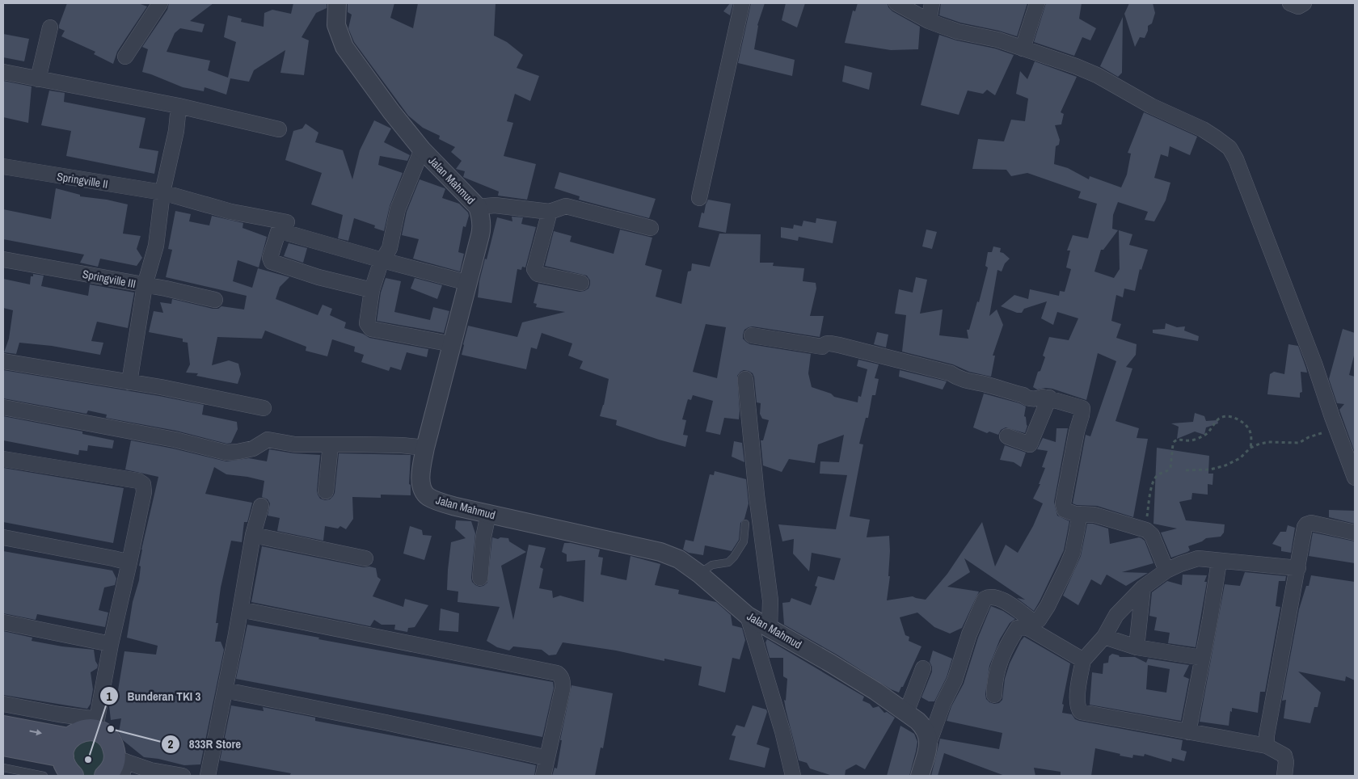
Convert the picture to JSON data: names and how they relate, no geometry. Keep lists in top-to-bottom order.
{
  "streets": {
    "street": ["Springville II", "Jalan Mahmud", "Springville III"]
  },
  "places": ["833R Store", "Bunderan TKI 3"]
}
